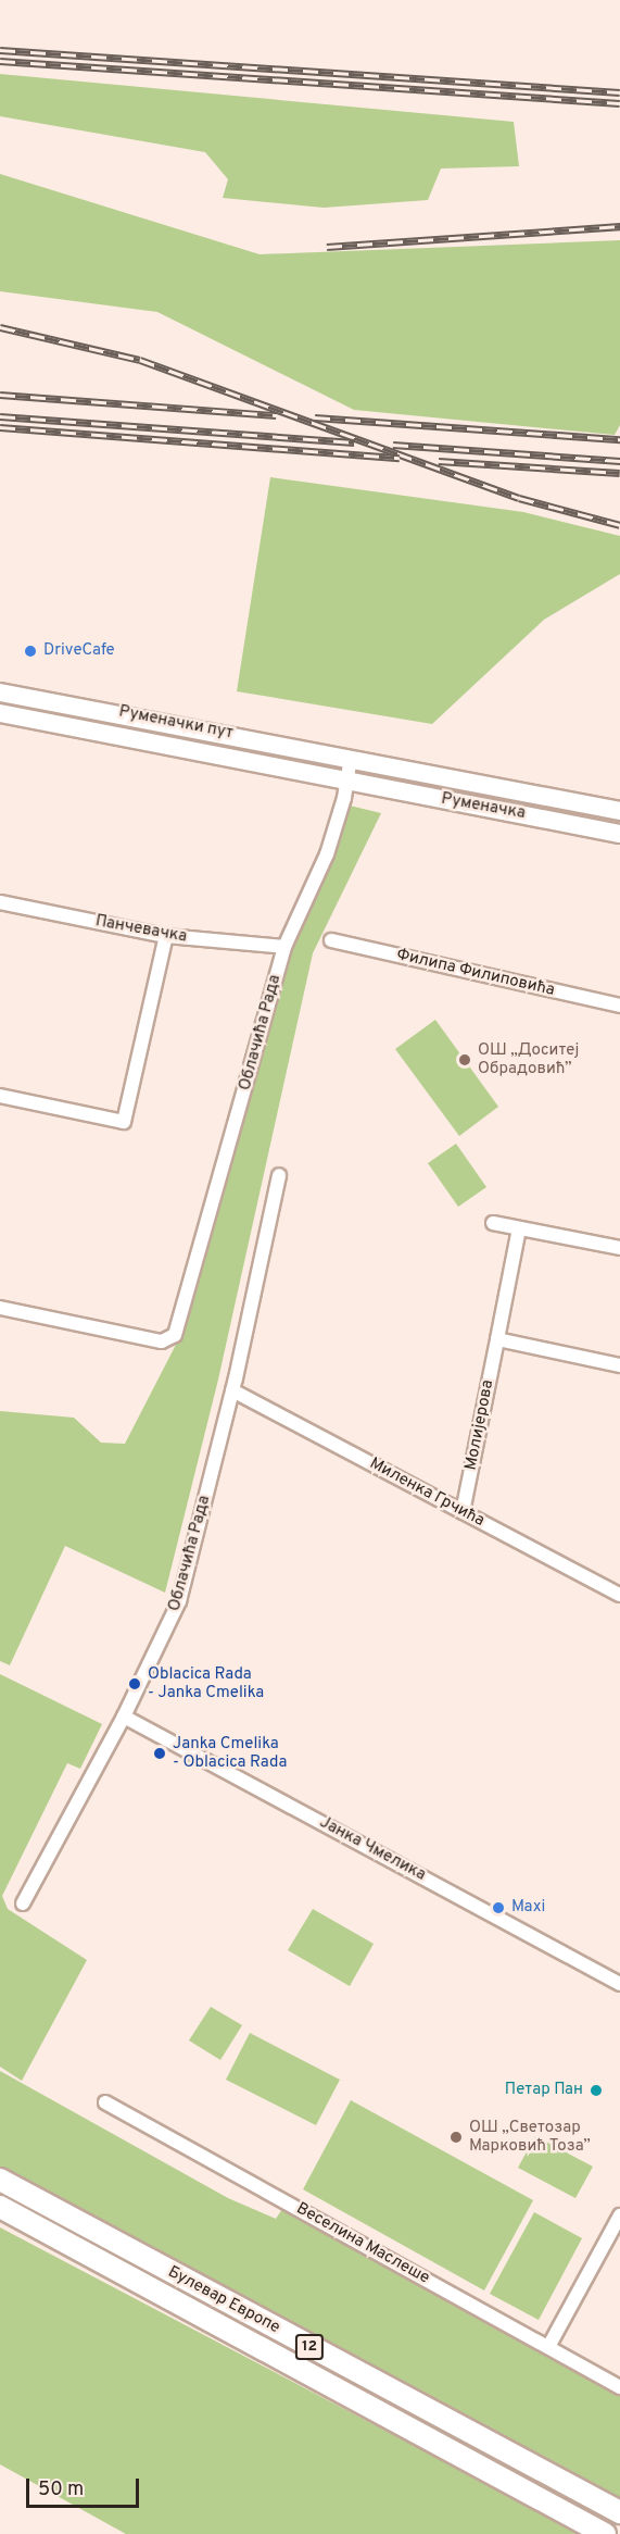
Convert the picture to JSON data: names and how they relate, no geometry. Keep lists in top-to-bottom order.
{
  "streets": {
    "main road": [
      "Руменачки пут",
      "Руменачка",
      "Булевар Европе",
      "12"
    ],
    "street": [
      "Панчевачка",
      "Филипа Филиповића",
      "Облачића Рада",
      "Молијерова",
      "Миленка Грчића",
      "Јанка Чмелика",
      "Веселина Маслеше"
    ]
  },
  "crossings": [
    ["Руменачки пут", "Руменачка"],
    ["Руменачки пут", "Облачића Рада"],
    ["Руменачка", "Облачића Рада"],
    ["Панчевачка", "Облачића Рада"],
    ["Облачића Рада", "Миленка Грчића"],
    ["Облачића Рада", "Јанка Чмелика"],
    ["Молијерова", "Миленка Грчића"]
  ],
  "places": [
    "DriveCafe",
    "ОШ „Доситеј Обрадовић”",
    "Oblacica Rada - Janka Cmelika",
    "Janka Cmelika - Oblacica Rada",
    "Maxi",
    "Петар Пан",
    "ОШ „Светозар Марковић Тоза”"
  ],
  "scale_bar": "50 m"
}
